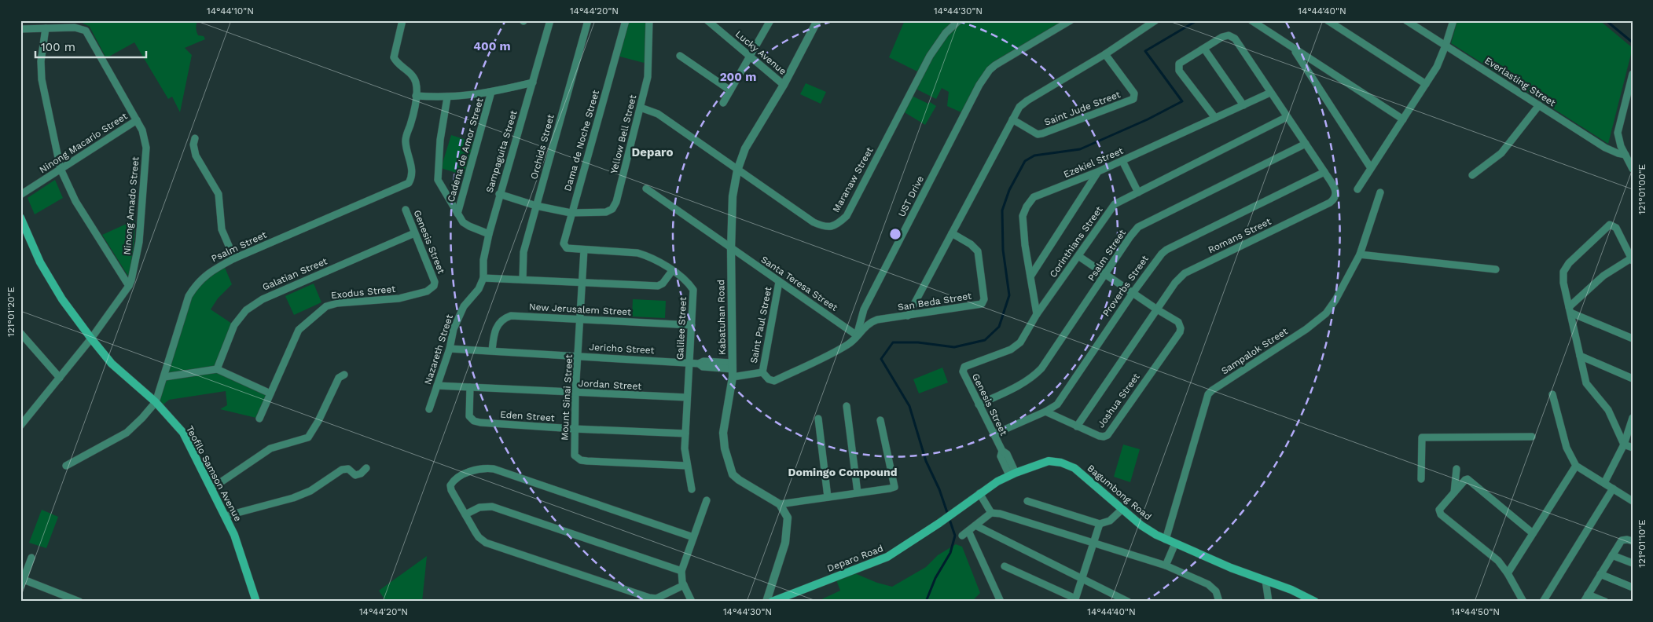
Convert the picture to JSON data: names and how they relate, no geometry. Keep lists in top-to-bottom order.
{
  "streets": {
    "main road": ["Teofilo Samson Avenue", "Bagumbong Road", "Deparo Road"],
    "street": [
      "Lucky Avenue",
      "Everlasting Street",
      "Saint Jude Street",
      "Yellow Bell Street",
      "Dama de Noche Street",
      "Ninong Macario Street",
      "Orchids Street",
      "Cadena de Amor Street",
      "Sampaguita Street",
      "Ezekiel Street",
      "Maranaw Street",
      "UST Drive",
      "Ninong Amado Street",
      "Romans Street",
      "Genesis Street",
      "Corinthians Street",
      "Psalm Street",
      "Galatian Street",
      "Santa Teresa Street",
      "Proverbs Street",
      "Exodus Street",
      "San Beda Street",
      "New Jerusalem Street",
      "Kabatuhan Road",
      "Saint Paul Street",
      "Galilee Street",
      "Jericho Street",
      "Nazareth Street",
      "Sampalok Street",
      "Jordan Street",
      "Mount Sinai Street",
      "Joshua Street",
      "Eden Street"
    ]
  },
  "crossings": [
    ["Lucky Avenue", "Kabatuhan Road"],
    ["Yellow Bell Street", "Dama de Noche Street"],
    ["Yellow Bell Street", "Maranaw Street"],
    ["Dama de Noche Street", "Galilee Street"],
    ["Dama de Noche Street", "Mount Sinai Street"],
    ["Ninong Macario Street", "Ninong Amado Street"],
    ["Sampaguita Street", "Nazareth Street"],
    ["Ezekiel Street", "Corinthians Street"],
    ["Maranaw Street", "Kabatuhan Road"],
    ["UST Drive", "Santa Teresa Street"],
    ["UST Drive", "San Beda Street"],
    ["Ninong Amado Street", "Teofilo Samson Avenue"],
    ["Romans Street", "Proverbs Street"],
    ["Romans Street", "Joshua Street"],
    ["Genesis Street", "Corinthians Street"],
    ["Genesis Street", "Psalm Street"],
    ["Genesis Street", "Galatian Street"],
    ["Genesis Street", "Proverbs Street"],
    ["Genesis Street", "Exodus Street"],
    ["Genesis Street", "Bagumbong Road"],
    ["Psalm Street", "Teofilo Samson Avenue"],
    ["Santa Teresa Street", "San Beda Street"],
    ["Santa Teresa Street", "Kabatuhan Road"],
    ["Santa Teresa Street", "Saint Paul Street"],
    ["Proverbs Street", "Joshua Street"],
    ["New Jerusalem Street", "Galilee Street"],
    ["New Jerusalem Street", "Jericho Street"],
    ["New Jerusalem Street", "Mount Sinai Street"],
    ["Kabatuhan Road", "Jericho Street"],
    ["Galilee Street", "Jericho Street"],
    ["Galilee Street", "Jordan Street"],
    ["Galilee Street", "Mount Sinai Street"],
    ["Galilee Street", "Eden Street"],
    ["Jericho Street", "Nazareth Street"],
    ["Jericho Street", "Mount Sinai Street"],
    ["Nazareth Street", "Jordan Street"],
    ["Sampalok Street", "Bagumbong Road"],
    ["Jordan Street", "Mount Sinai Street"],
    ["Jordan Street", "Eden Street"],
    ["Mount Sinai Street", "Eden Street"],
    ["Bagumbong Road", "Deparo Road"]
  ],
  "districts": ["Deparo", "Domingo Compound"],
  "scale_bar": "100 m",
  "coordinates": [
    "14°44'10\"N",
    "14°44'20\"N",
    "14°44'30\"N",
    "14°44'40\"N",
    "121°01'00\"E",
    "121°01'20\"E",
    "121°01'10\"E",
    "14°44'50\"N"
  ],
  "rings": ["400 m", "200 m"]
}
